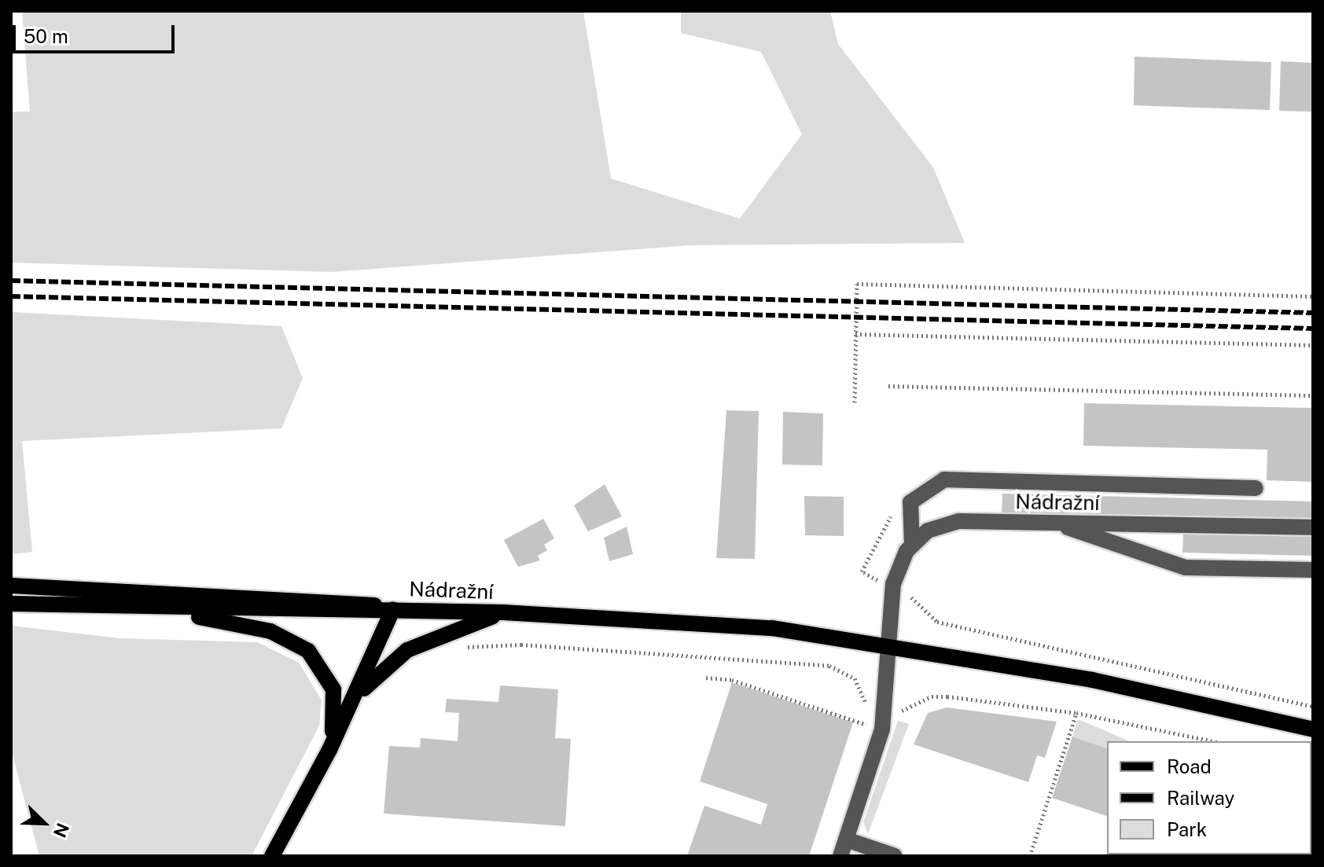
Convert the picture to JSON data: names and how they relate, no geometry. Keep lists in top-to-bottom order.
{
  "streets": {
    "main road": ["Nádražní"]
  },
  "legend": ["Road", "Railway", "Park"],
  "scale_bar": "50 m",
  "north": "bottom right"
}
